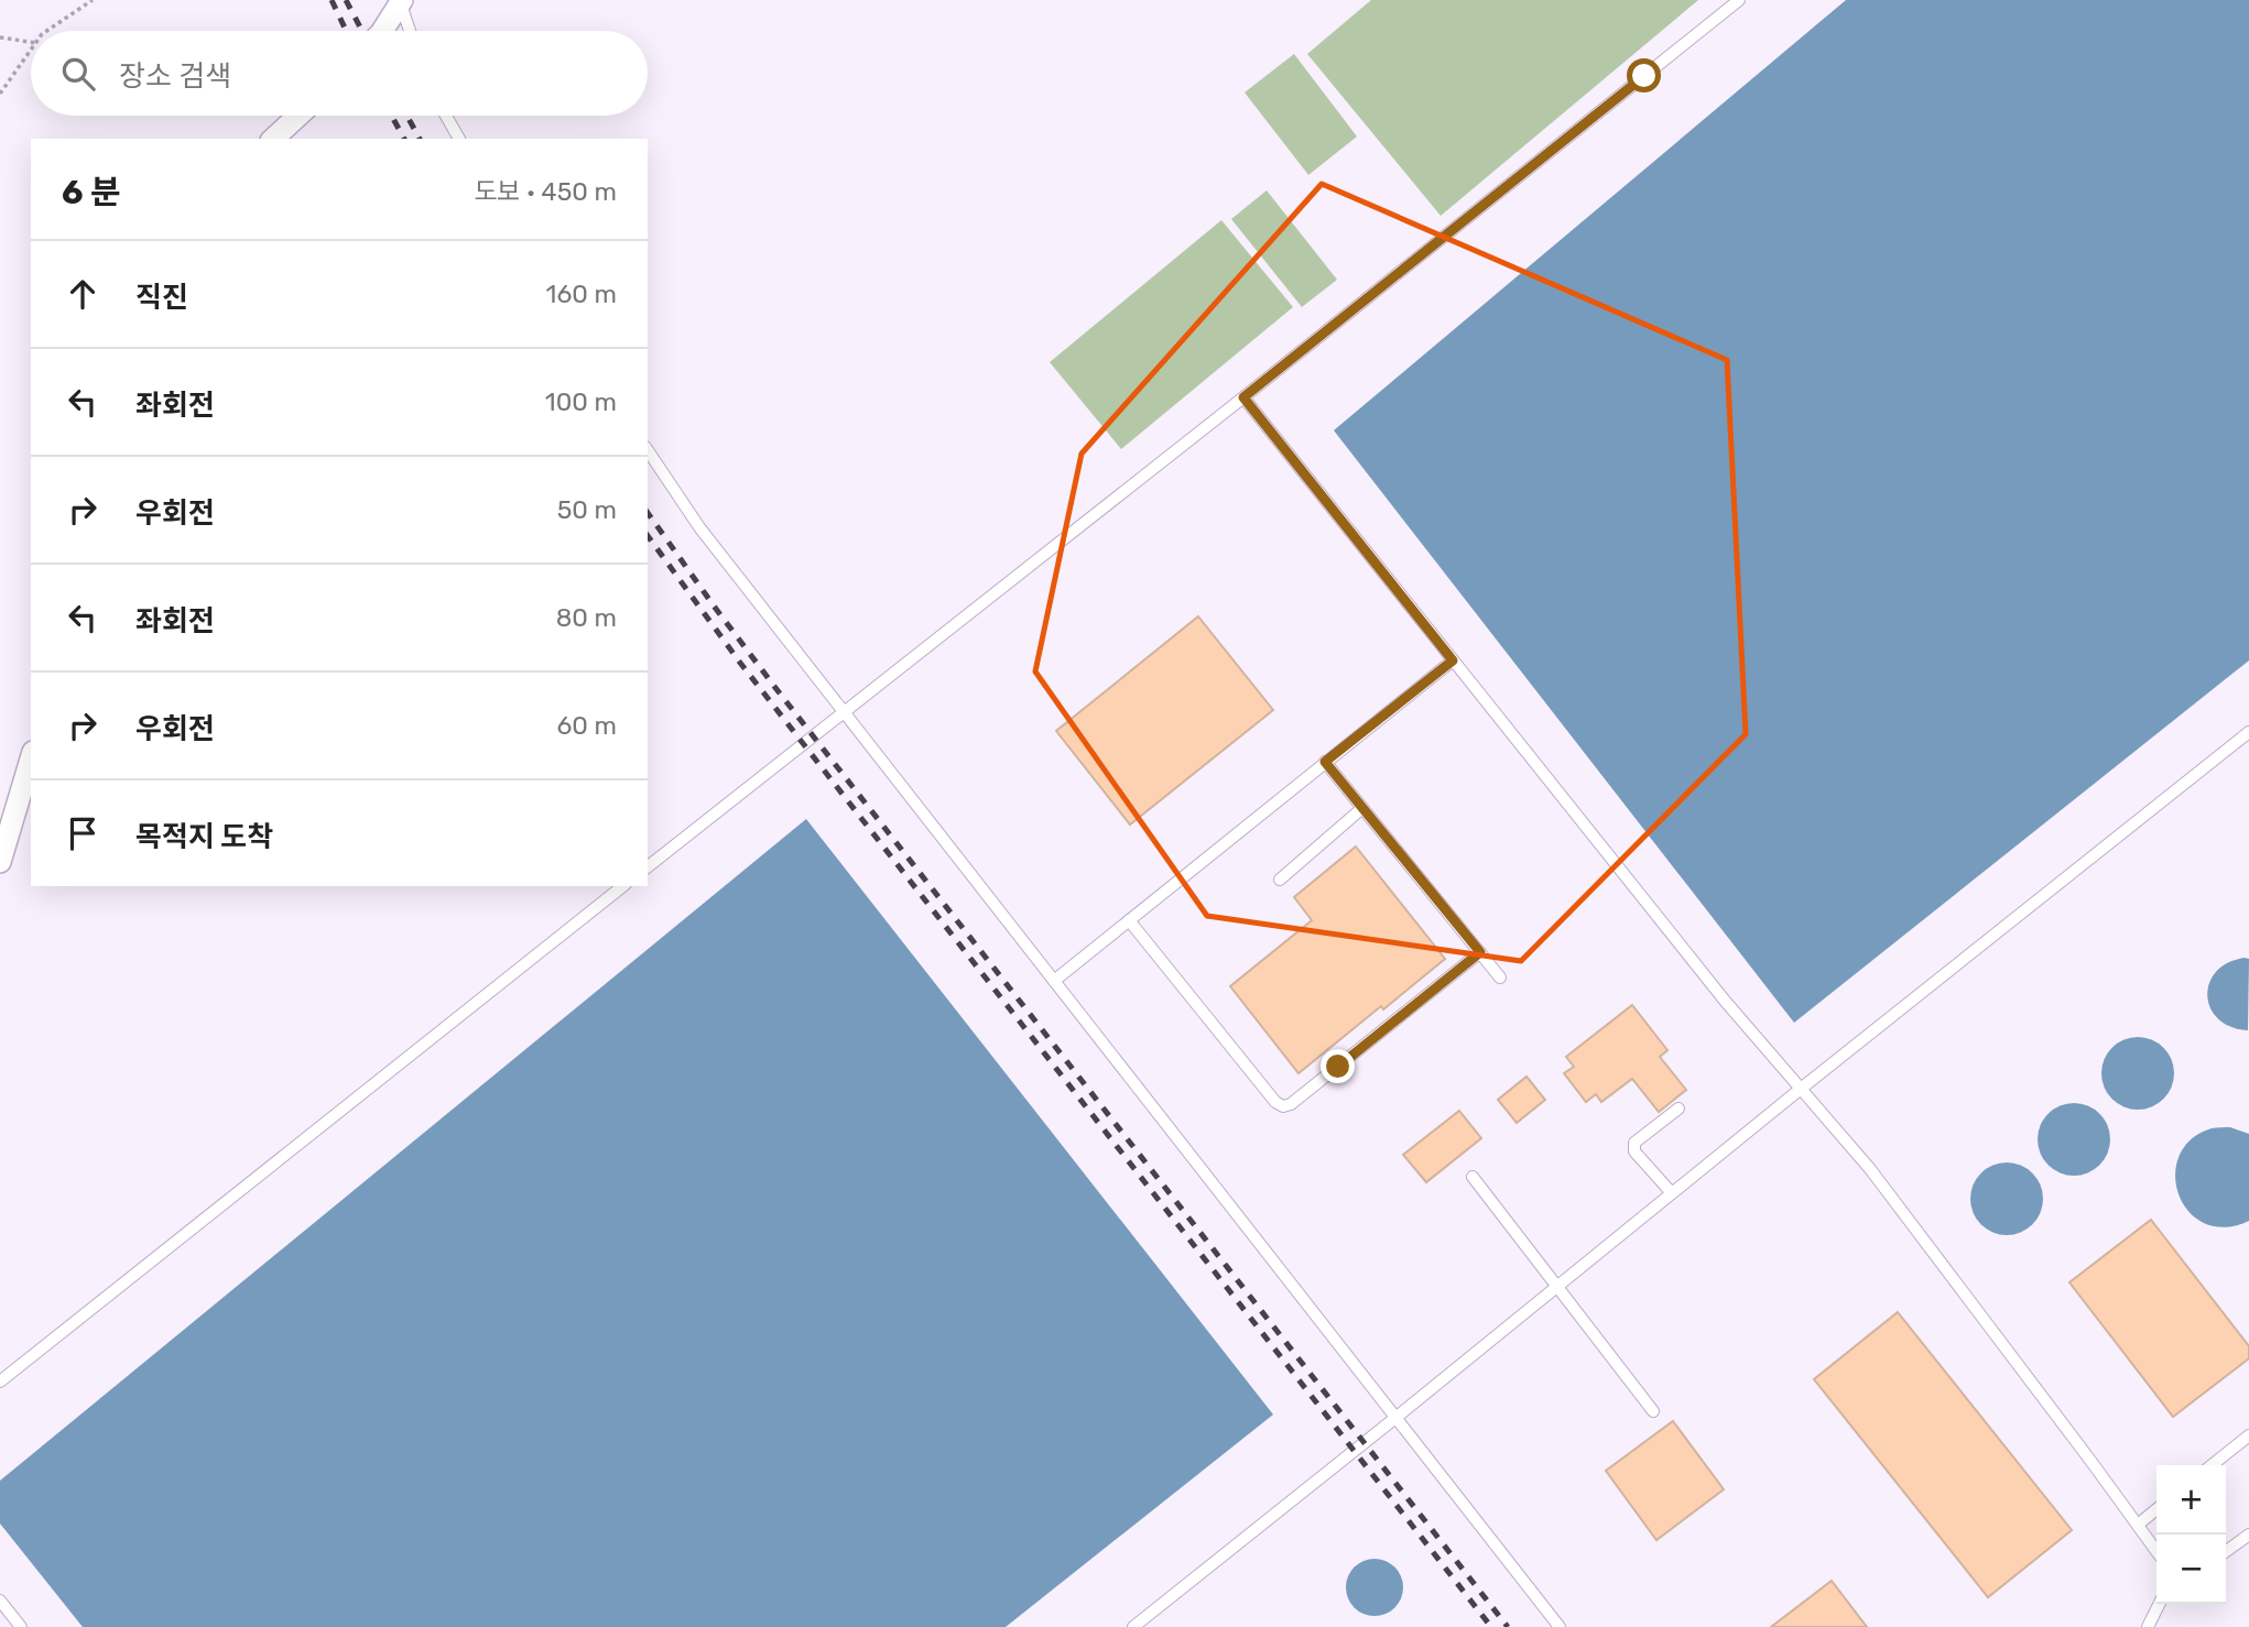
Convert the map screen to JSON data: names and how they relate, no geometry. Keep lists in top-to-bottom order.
{
  "page": {
    "search": "장소 검색",
    "heading": ["6 분", "도보 · 450 m"],
    "list": [
      ["직진", "160 m"],
      ["좌회전", "100 m"],
      ["우회전", "50 m"],
      ["좌회전", "80 m"],
      ["우회전", "60 m"],
      "목적지 도착"
    ],
    "map_buttons": ["+", "−"]
  }
}
